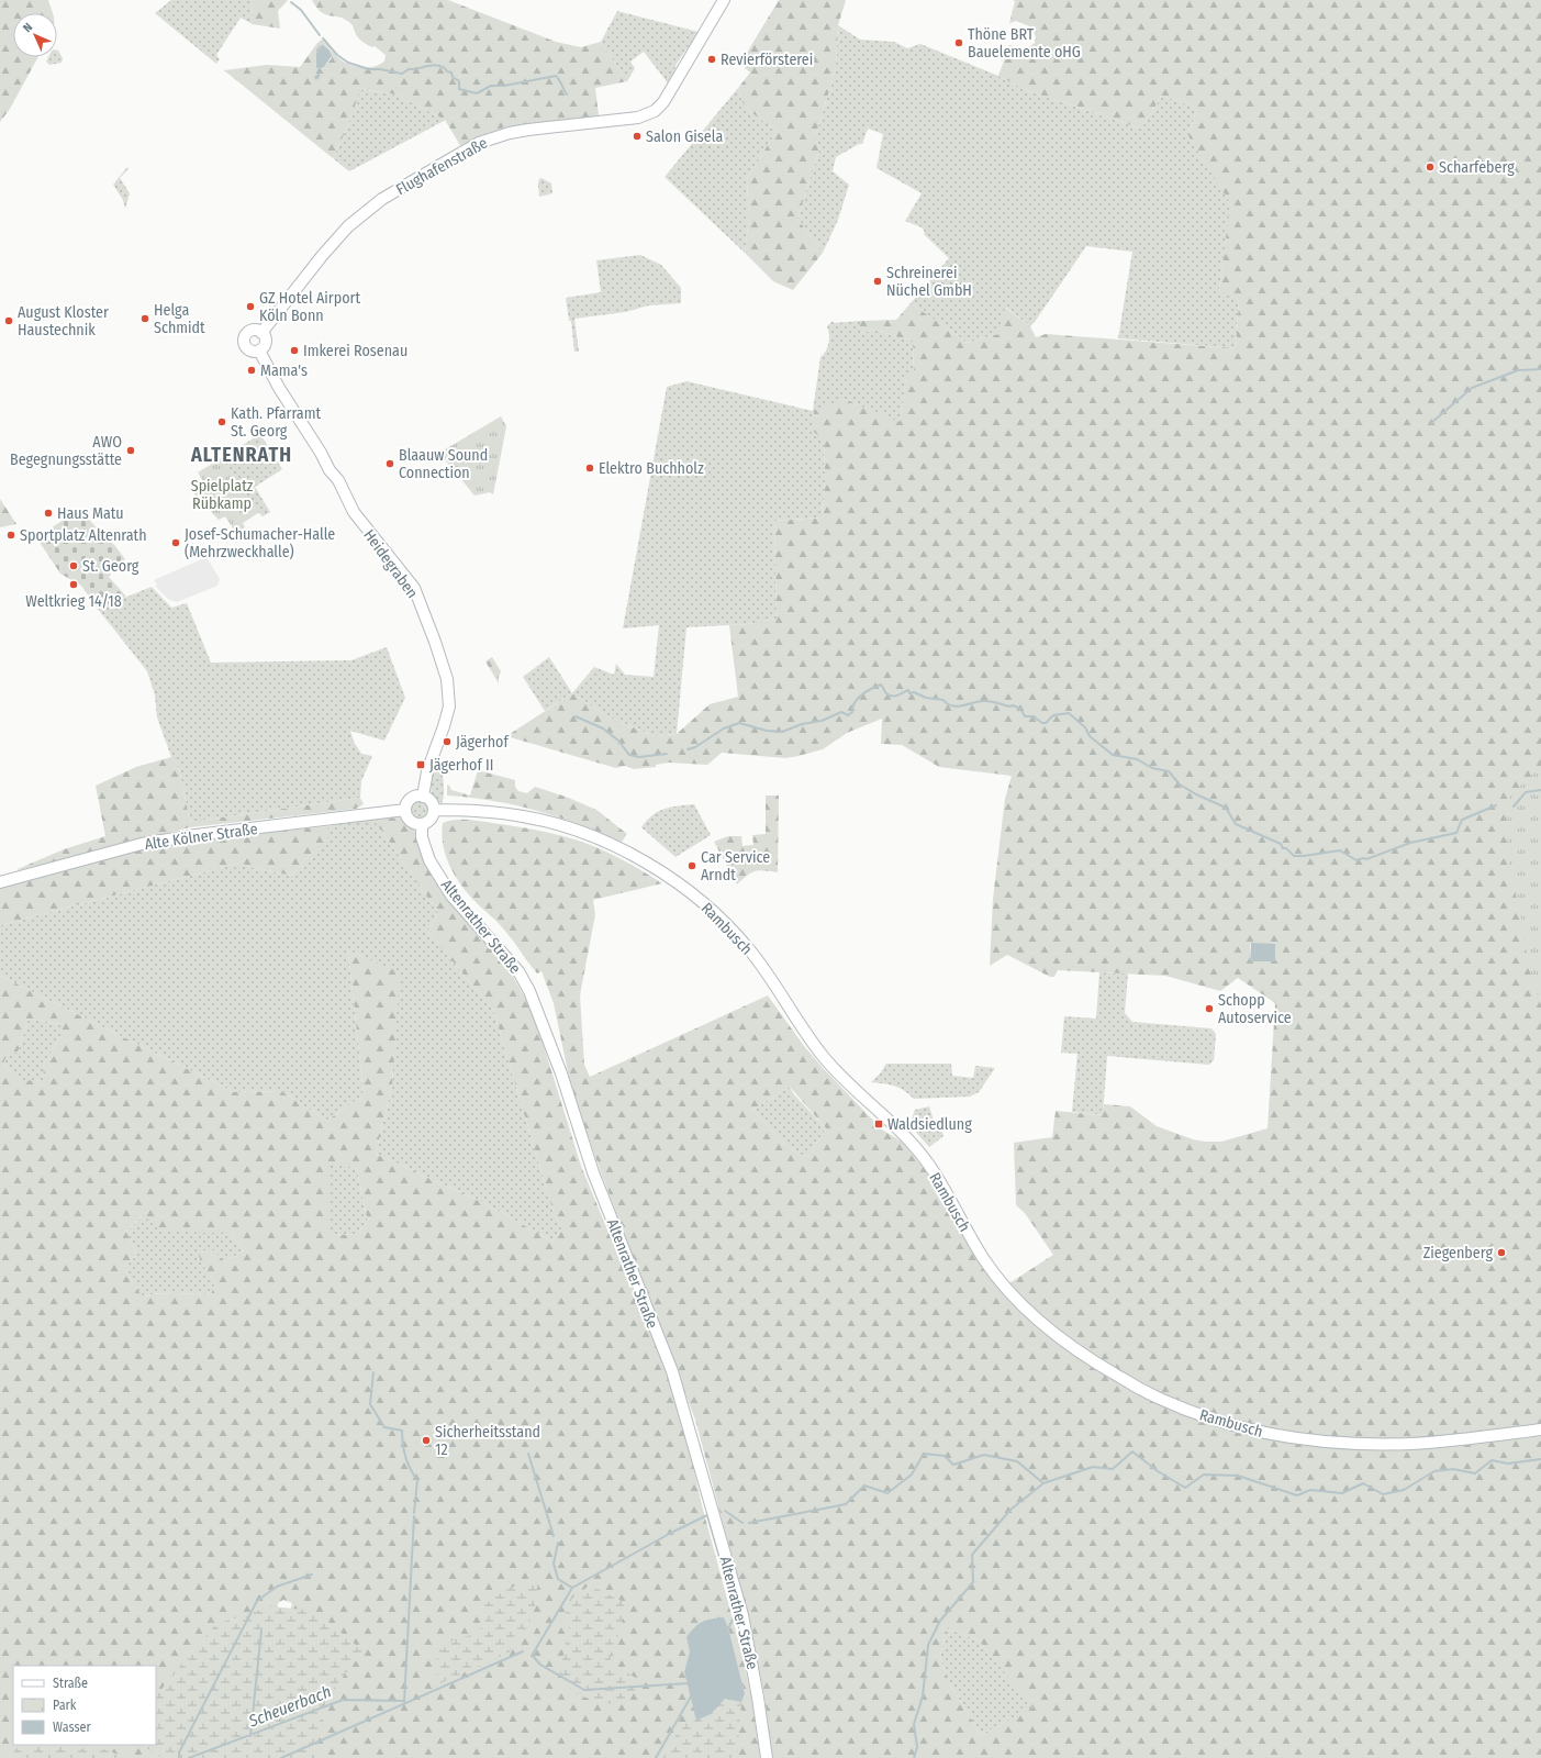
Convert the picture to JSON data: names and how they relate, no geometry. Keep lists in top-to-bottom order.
{
  "streets": {
    "street": [
      "Flughafenstraße",
      "Heidegraben",
      "Alte Kölner Straße",
      "Altenrather Straße",
      "Rambusch"
    ]
  },
  "crossings": [
    ["Flughafenstraße", "Heidegraben"],
    ["Heidegraben", "Alte Kölner Straße"],
    ["Heidegraben", "Altenrather Straße"],
    ["Heidegraben", "Rambusch"],
    ["Alte Kölner Straße", "Altenrather Straße"],
    ["Alte Kölner Straße", "Rambusch"],
    ["Altenrather Straße", "Rambusch"]
  ],
  "districts": ["ALTENRATH"],
  "water": ["Scheuerbach"],
  "parks": ["Spielplatz Rübkamp"],
  "places": {
    "other": [
      "Thöne BRT Bauelemente oHG",
      "Revierförsterei",
      "Salon Gisela",
      "Scharfeberg",
      "Schreinerei Nüchel GmbH",
      "GZ Hotel Airport Köln Bonn",
      "Helga Schmidt",
      "August Kloster Haustechnik",
      "Imkerei Rosenau",
      "Mama's",
      "Kath. Pfarramt St. Georg",
      "AWO Begegnungsstätte",
      "Blaauw Sound Connection",
      "Elektro Buchholz",
      "Haus Matu",
      "Sportplatz Altenrath",
      "Josef-Schumacher-Halle (Mehrzweckhalle)",
      "St. Georg",
      "Weltkrieg 14/18",
      "Jägerhof",
      "Car Service Arndt",
      "Schopp Autoservice",
      "Ziegenberg",
      "Sicherheitsstand 12"
    ],
    "transit": ["Jägerhof II", "Waldsiedlung"]
  },
  "legend": ["Straße", "Park", "Wasser"],
  "north": "top left"
}
